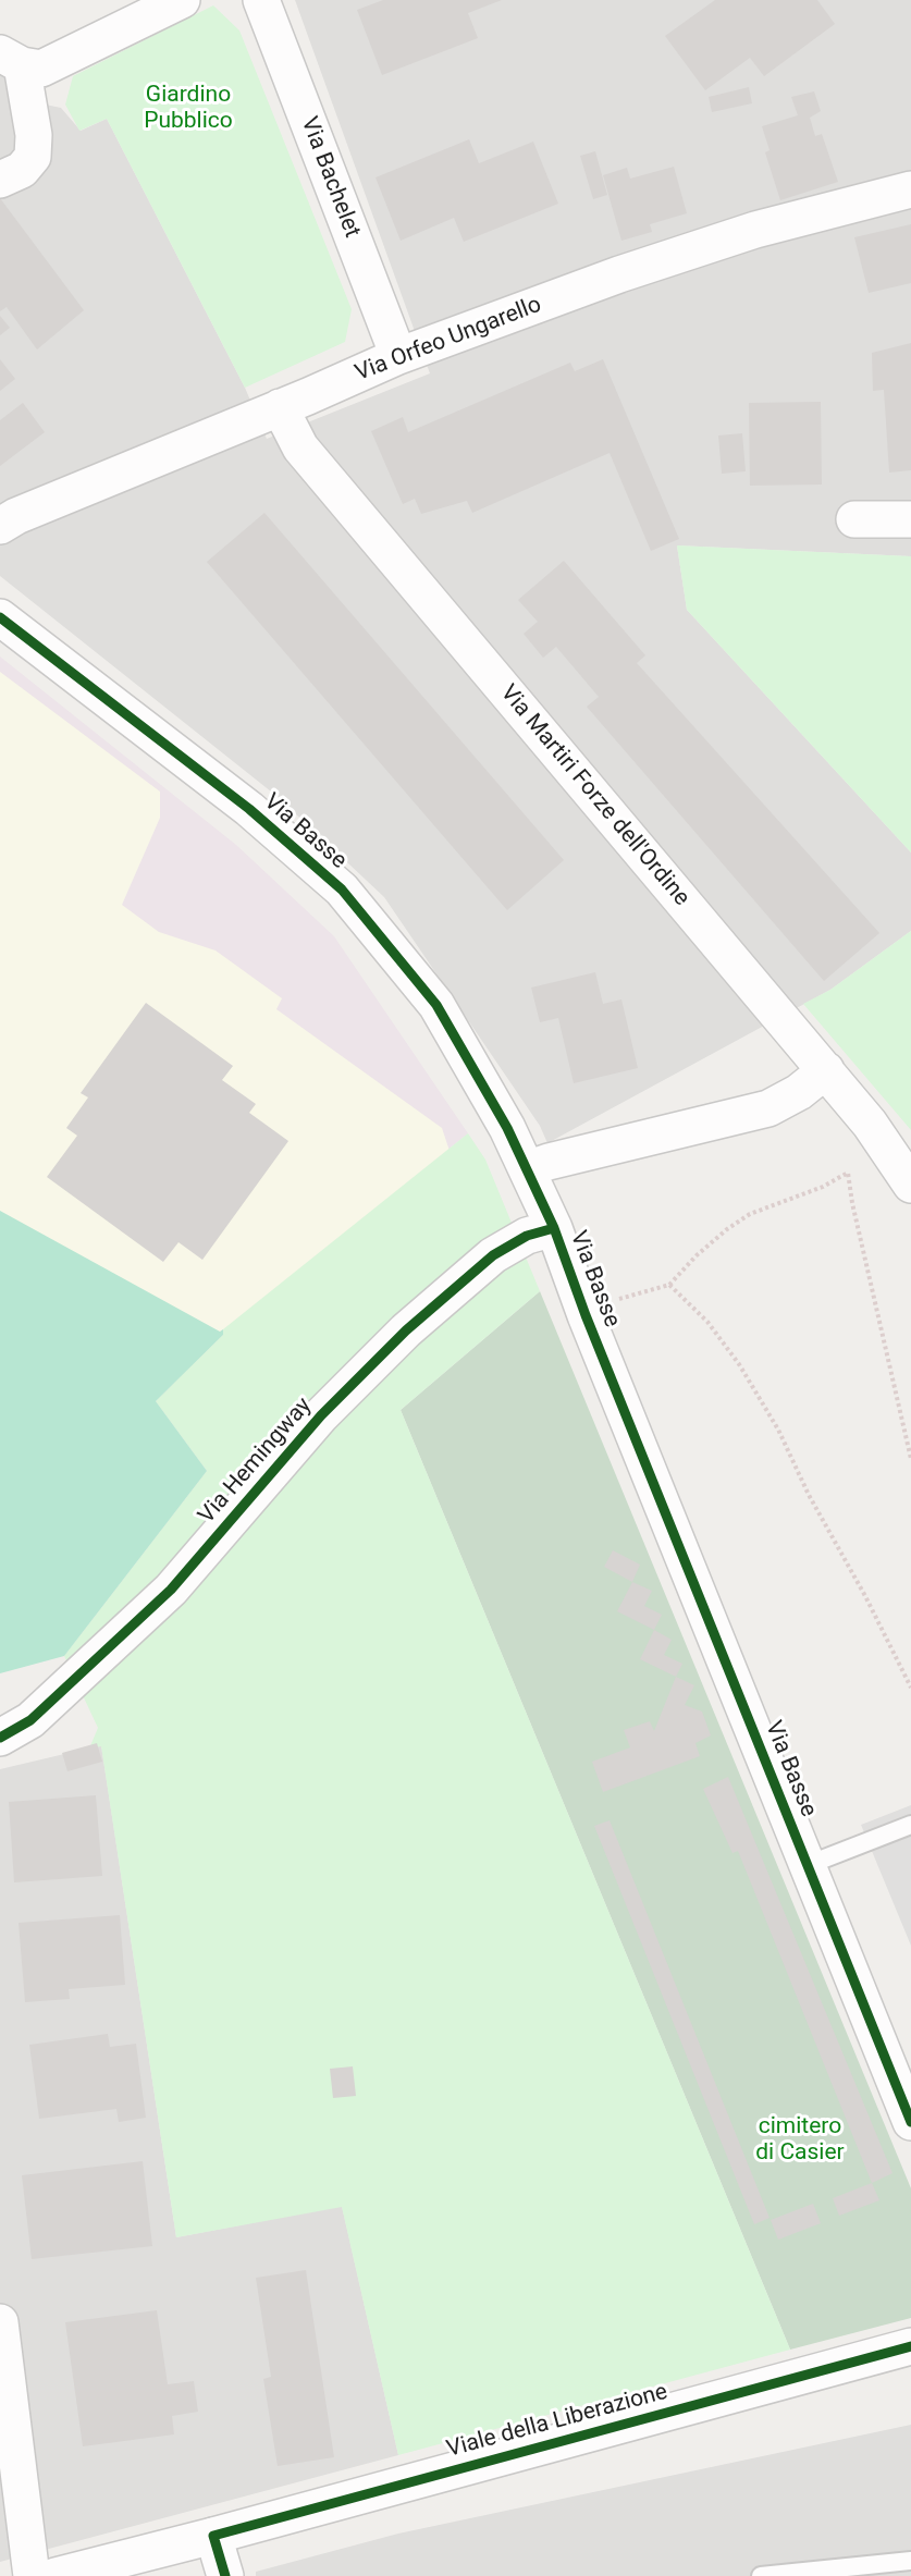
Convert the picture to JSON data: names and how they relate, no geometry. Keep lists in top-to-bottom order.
{
  "streets": {
    "street": [
      "Via Bachelet",
      "Via Orfeo Ungarello",
      "Via Martiri Forze dell'Ordine",
      "Via Basse",
      "Via Hemingway",
      "Viale della Liberazione"
    ]
  },
  "crossings": [
    ["Via Bachelet", "Via Orfeo Ungarello"],
    ["Via Orfeo Ungarello", "Via Martiri Forze dell'Ordine"],
    ["Via Basse", "Via Hemingway"]
  ],
  "parks": ["Giardino Pubblico", "cimitero di Casier"]
}
